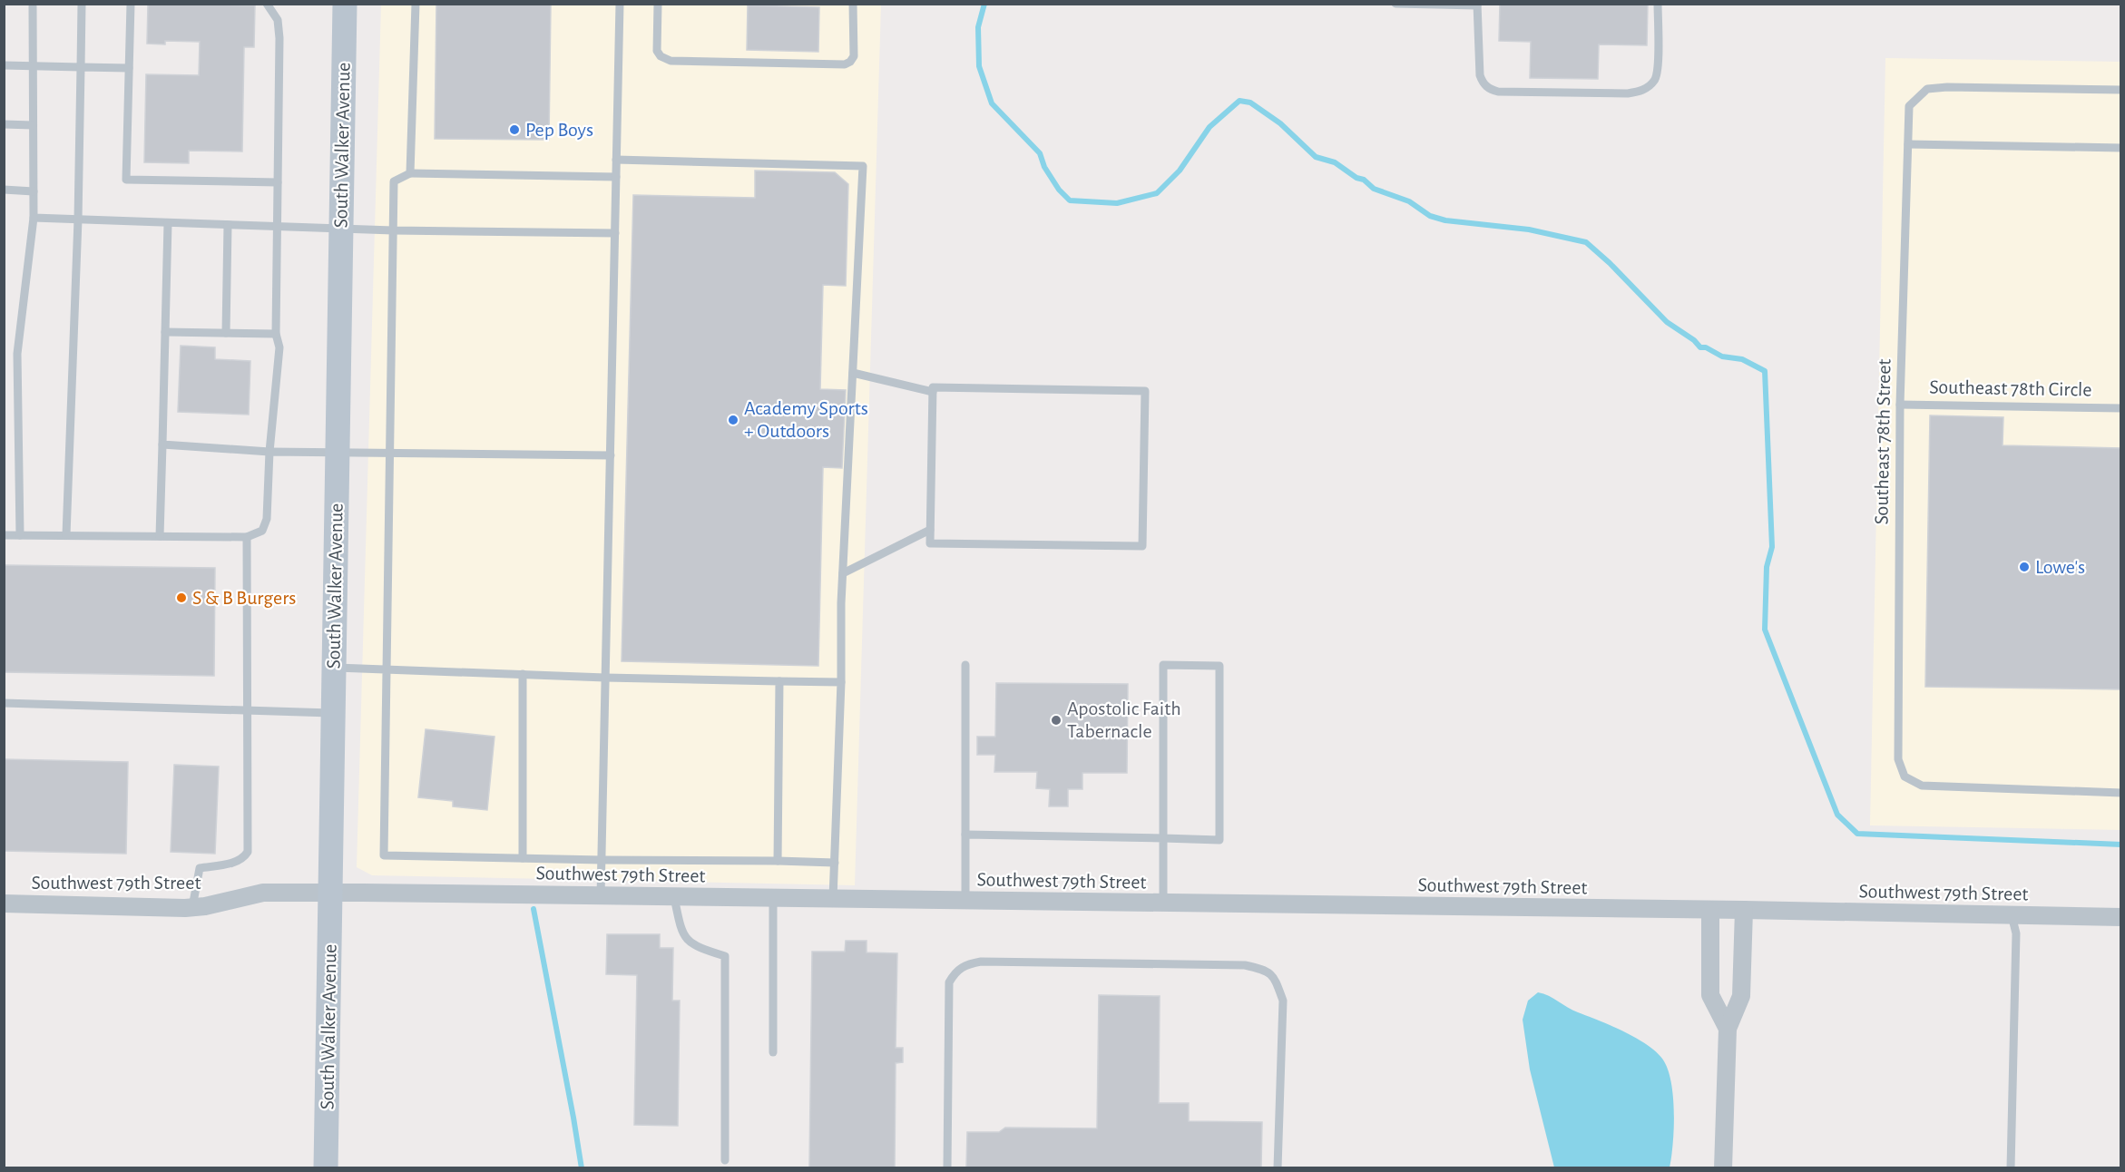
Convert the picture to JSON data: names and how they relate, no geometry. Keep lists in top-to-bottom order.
{
  "streets": {
    "main road": ["South Walker Avenue"],
    "street": ["Southwest 79th Street"],
    "lane": ["Southeast 78th Circle", "Southeast 78th Street"]
  },
  "crossings": [
    ["South Walker Avenue", "Southwest 79th Street"],
    ["Southeast 78th Circle", "Southeast 78th Street"]
  ],
  "places": [
    "Pep Boys",
    "Academy Sports + Outdoors",
    "Lowe's",
    "S & B Burgers",
    "Apostolic Faith Tabernacle"
  ]
}
